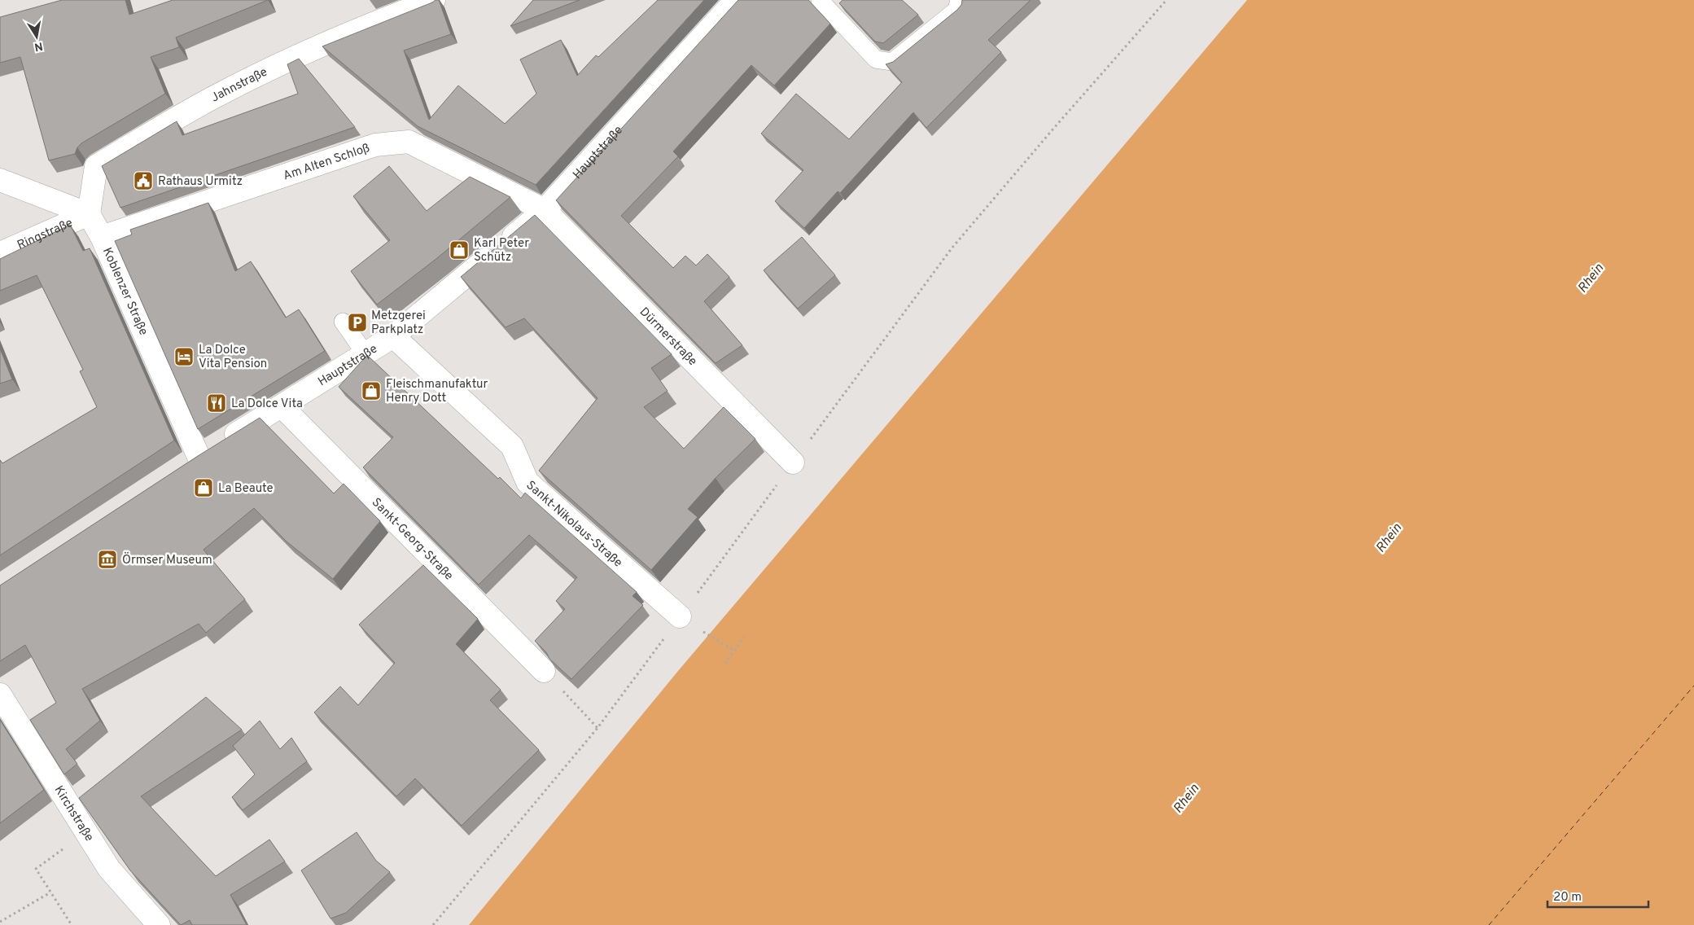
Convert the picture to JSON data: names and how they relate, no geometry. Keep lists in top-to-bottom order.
{
  "streets": {
    "street": [
      "Jahnstraße",
      "Hauptstraße",
      "Am Alten Schloß",
      "Ringstraße",
      "Koblenzer Straße",
      "Dürmerstraße",
      "Sankt-Nikolaus-Straße",
      "Sankt-Georg-Straße",
      "Kirchstraße"
    ]
  },
  "crossings": [
    ["Jahnstraße", "Ringstraße"],
    ["Jahnstraße", "Koblenzer Straße"],
    ["Hauptstraße", "Am Alten Schloß"],
    ["Hauptstraße", "Koblenzer Straße"],
    ["Hauptstraße", "Dürmerstraße"],
    ["Hauptstraße", "Sankt-Nikolaus-Straße"],
    ["Hauptstraße", "Sankt-Georg-Straße"],
    ["Am Alten Schloß", "Koblenzer Straße"],
    ["Am Alten Schloß", "Dürmerstraße"],
    ["Ringstraße", "Koblenzer Straße"]
  ],
  "water": ["Rhein"],
  "places": {
    "public building": ["Rathaus Urmitz"],
    "shop": ["Karl Peter Schütz", "Fleischmanufaktur Henry Dott", "La Beaute"],
    "parking": ["Metzgerei Parkplatz"],
    "hotel": ["La Dolce Vita Pension"],
    "restaurant": ["La Dolce Vita"],
    "museum": ["Örmser Museum"]
  },
  "scale_bar": "20 m",
  "north": "bottom"
}
